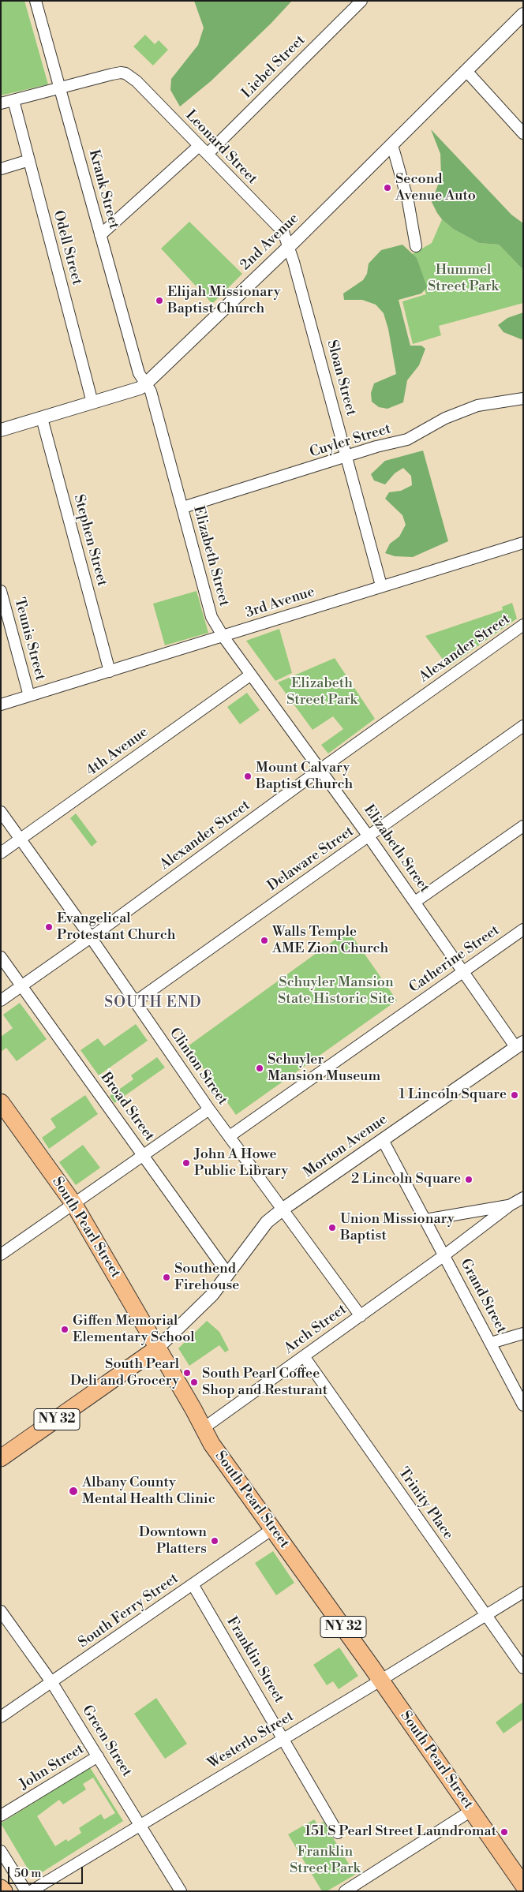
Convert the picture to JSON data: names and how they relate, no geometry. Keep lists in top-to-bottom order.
{
  "streets": {
    "main road": ["South Pearl Street", "NY 32"],
    "street": [
      "Liebel Street",
      "Leonard Street",
      "Krank Street",
      "2nd Avenue",
      "Odell Street",
      "Sloan Street",
      "Cuyler Street",
      "Stephen Street",
      "Elizabeth Street",
      "3rd Avenue",
      "Teunis Street",
      "Alexander Street",
      "4th Avenue",
      "Delaware Street",
      "Catherine Street",
      "Clinton Street",
      "Broad Street",
      "Morton Avenue",
      "Grand Street",
      "Arch Street",
      "Trinity Place",
      "South Ferry Street",
      "Franklin Street",
      "Westerlo Street",
      "Green Street",
      "John Street"
    ]
  },
  "crossings": [
    ["Liebel Street", "Leonard Street"],
    ["Leonard Street", "Krank Street"],
    ["Leonard Street", "2nd Avenue"],
    ["Leonard Street", "Sloan Street"],
    ["Krank Street", "2nd Avenue"],
    ["Krank Street", "Elizabeth Street"],
    ["2nd Avenue", "Odell Street"],
    ["2nd Avenue", "Sloan Street"],
    ["2nd Avenue", "Stephen Street"],
    ["2nd Avenue", "Elizabeth Street"],
    ["Sloan Street", "Cuyler Street"],
    ["Sloan Street", "3rd Avenue"],
    ["Cuyler Street", "Elizabeth Street"],
    ["Stephen Street", "3rd Avenue"],
    ["Elizabeth Street", "3rd Avenue"],
    ["Elizabeth Street", "Alexander Street"],
    ["Elizabeth Street", "4th Avenue"],
    ["Elizabeth Street", "Delaware Street"],
    ["Elizabeth Street", "Catherine Street"],
    ["Elizabeth Street", "Morton Avenue"],
    ["3rd Avenue", "Teunis Street"],
    ["Alexander Street", "Clinton Street"],
    ["Alexander Street", "Broad Street"],
    ["4th Avenue", "Clinton Street"],
    ["Delaware Street", "Clinton Street"],
    ["Catherine Street", "Clinton Street"],
    ["Clinton Street", "Morton Avenue"],
    ["Clinton Street", "Arch Street"],
    ["Broad Street", "Morton Avenue"],
    ["Morton Avenue", "South Pearl Street"],
    ["Morton Avenue", "Grand Street"],
    ["Morton Avenue", "NY 32"],
    ["South Pearl Street", "Arch Street"],
    ["South Pearl Street", "NY 32"],
    ["South Pearl Street", "South Ferry Street"],
    ["South Pearl Street", "Westerlo Street"],
    ["Grand Street", "Arch Street"],
    ["Arch Street", "Trinity Place"],
    ["Trinity Place", "Westerlo Street"],
    ["South Ferry Street", "Franklin Street"],
    ["South Ferry Street", "Green Street"],
    ["Franklin Street", "Westerlo Street"],
    ["Westerlo Street", "Green Street"],
    ["Green Street", "John Street"]
  ],
  "districts": ["SOUTH END"],
  "parks": [
    "Hummel Street Park",
    "Elizabeth Street Park",
    "Schuyler Mansion State Historic Site",
    "Franklin Street Park"
  ],
  "places": [
    "Second Avenue Auto",
    "Elijah Missionary Baptist Church",
    "Mount Calvary Baptist Church",
    "Evangelical Protestant Church",
    "Walls Temple AME Zion Church",
    "Schuyler Mansion Museum",
    "1 Lincoln Square",
    "John A Howe Public Library",
    "2 Lincoln Square",
    "Union Missionary Baptist",
    "Southend Firehouse",
    "Giffen Memorial Elementary School",
    "South Pearl Deli and Grocery",
    "South Pearl Coffee Shop and Resturant",
    "Albany County Mental Health Clinic",
    "Downtown Platters",
    "151 S Pearl Street Laundromat"
  ],
  "scale_bar": "50 m"
}
